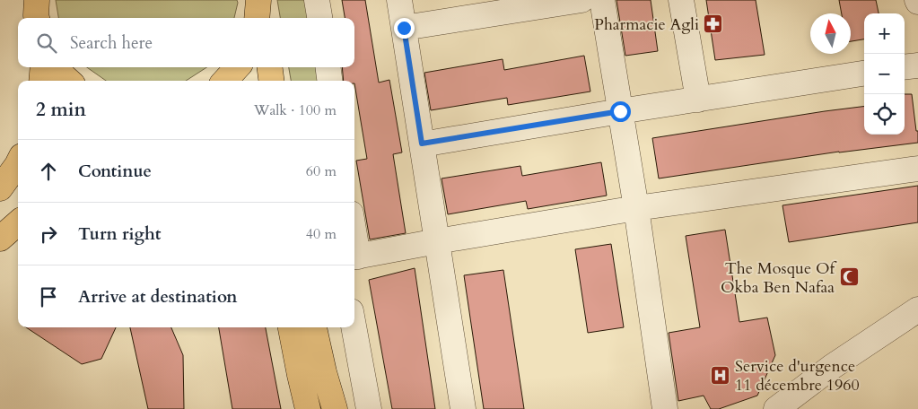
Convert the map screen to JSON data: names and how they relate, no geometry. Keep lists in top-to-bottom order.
{
  "places": {
    "pharmacy": ["Pharmacie Agli"],
    "mosque": ["The Mosque Of Okba Ben Nafaa"],
    "hospital": ["Service d'urgence 11 décembre 1960"]
  },
  "north": "top",
  "page": {
    "map_buttons": ["+", "−"],
    "search": "Search here",
    "heading": ["2 min", "Walk · 100 m"],
    "list": [
      ["Continue", "60 m"],
      ["Turn right", "40 m"],
      "Arrive at destination"
    ]
  }
}
